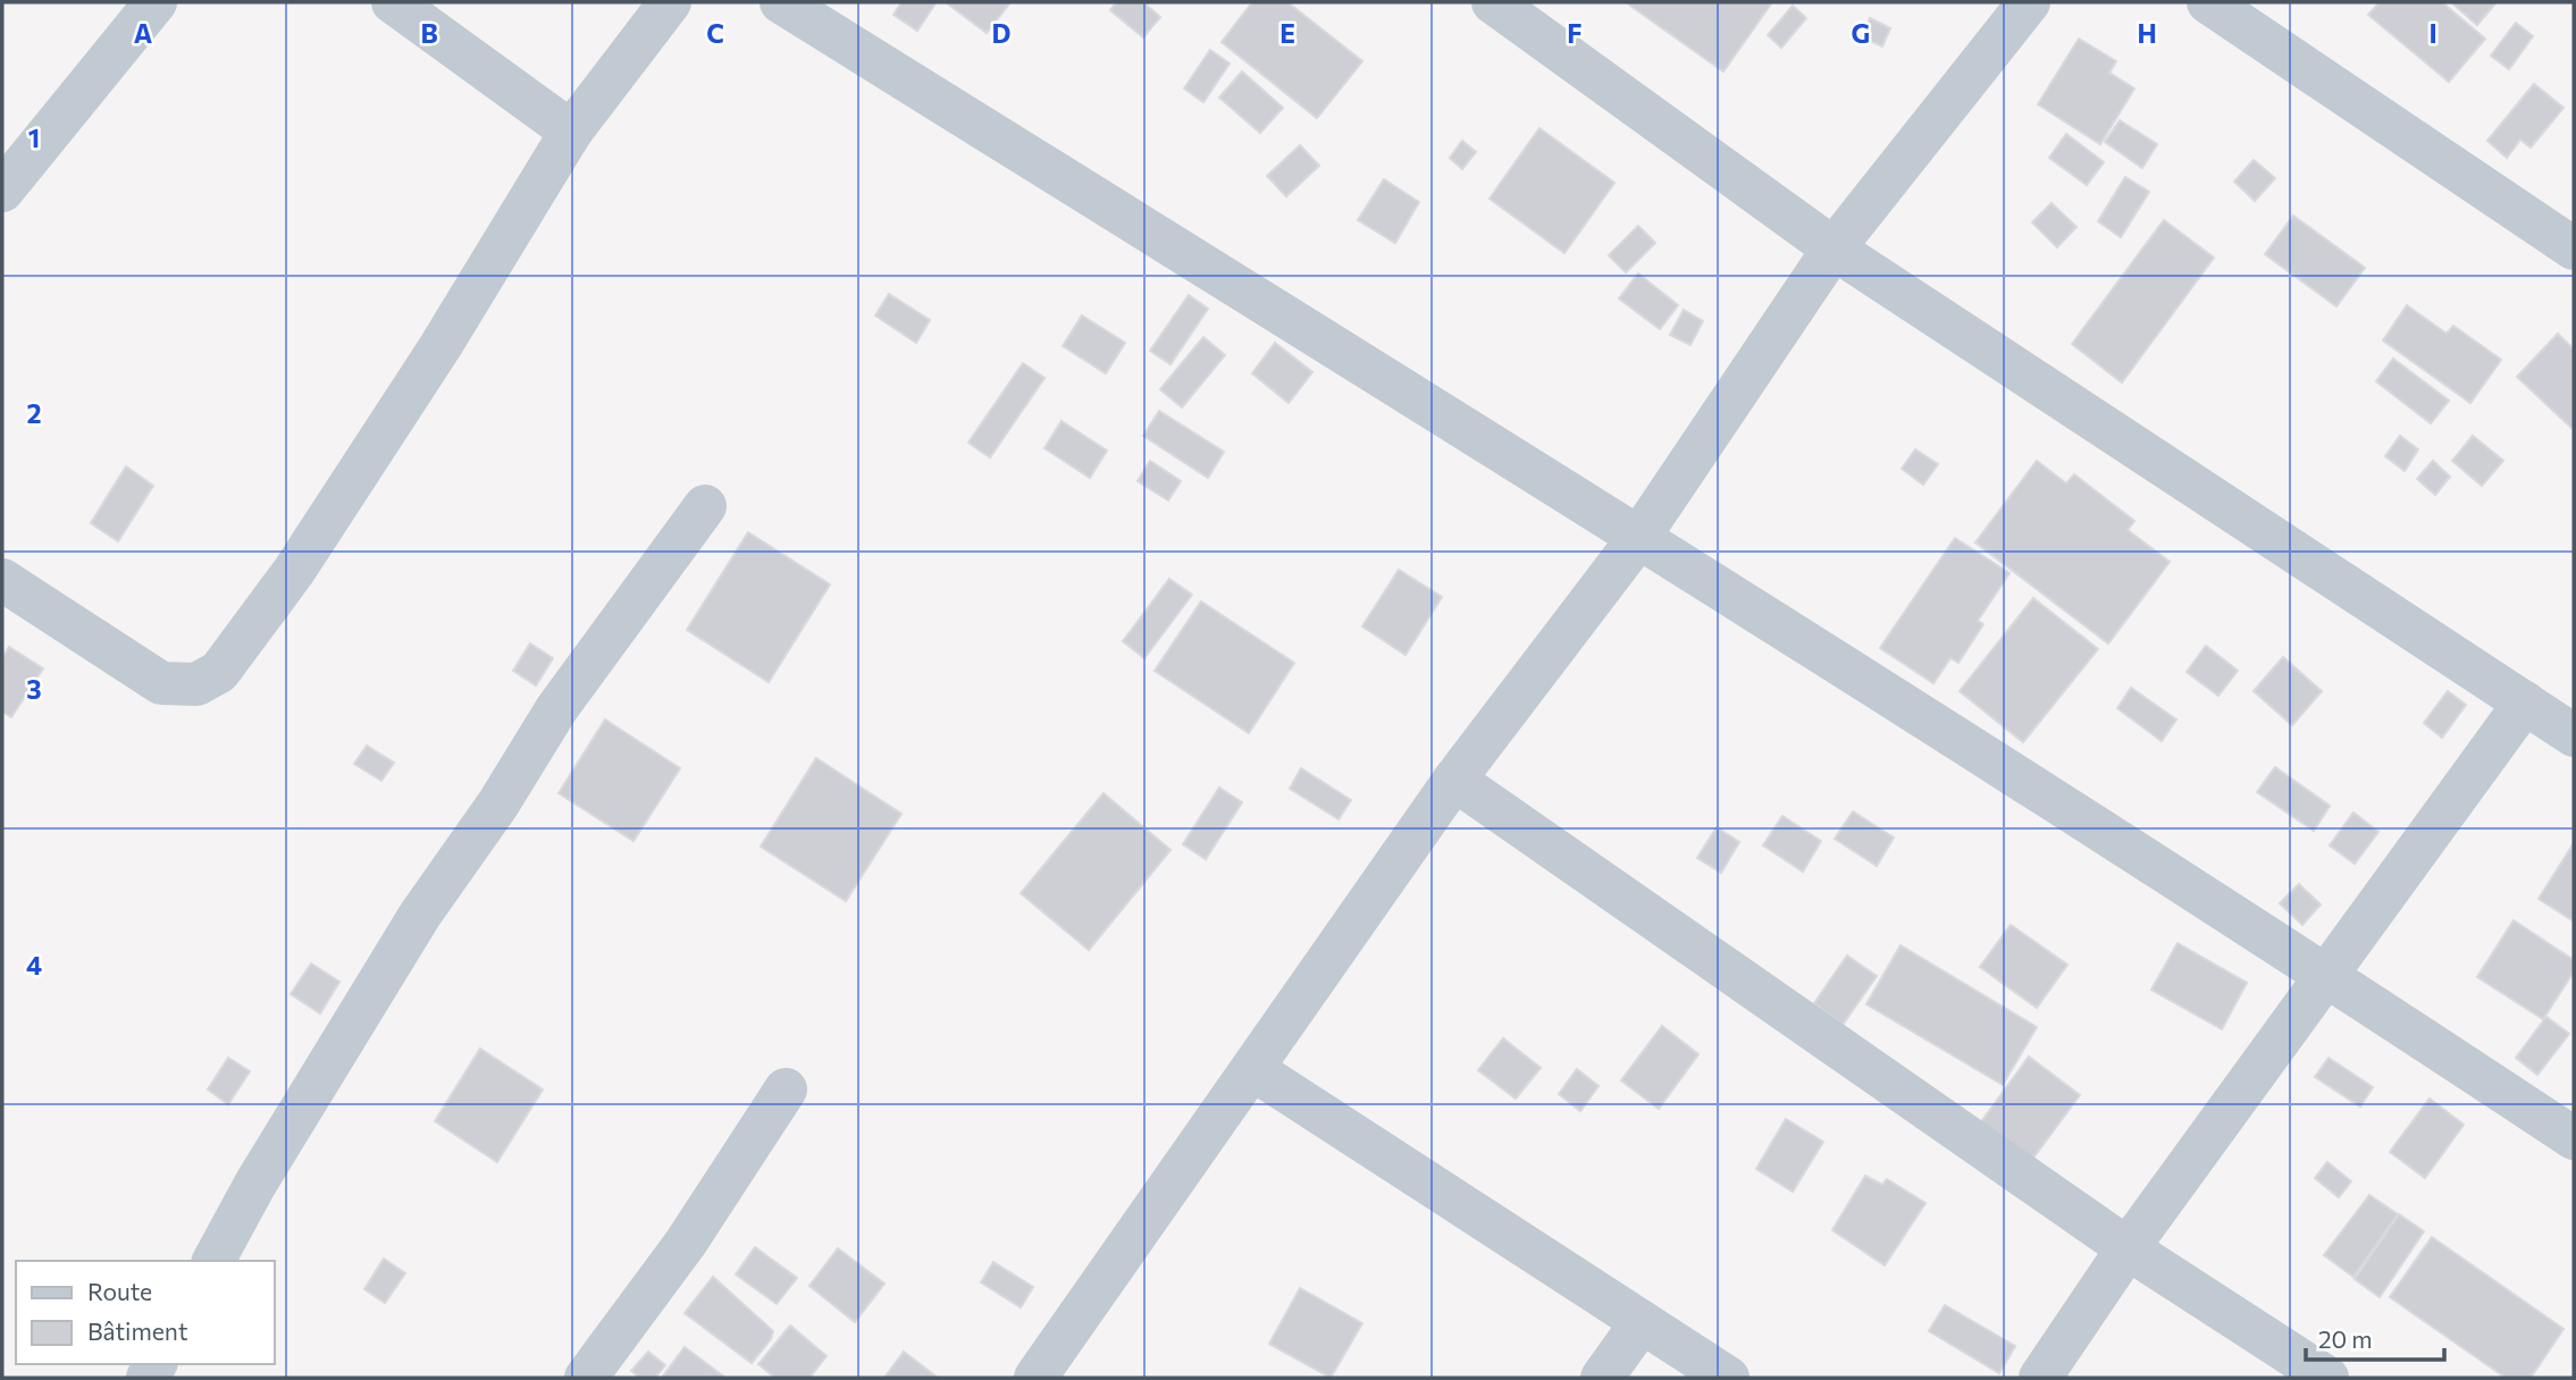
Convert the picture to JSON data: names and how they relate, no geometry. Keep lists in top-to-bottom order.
{
  "legend": ["Route", "Bâtiment"],
  "scale_bar": "20 m",
  "grid": {
    "columns": [
      "A",
      "B",
      "C",
      "D",
      "E",
      "F",
      "G",
      "H",
      "I"
    ],
    "rows": [
      "1",
      "2",
      "3",
      "4"
    ]
  }
}
